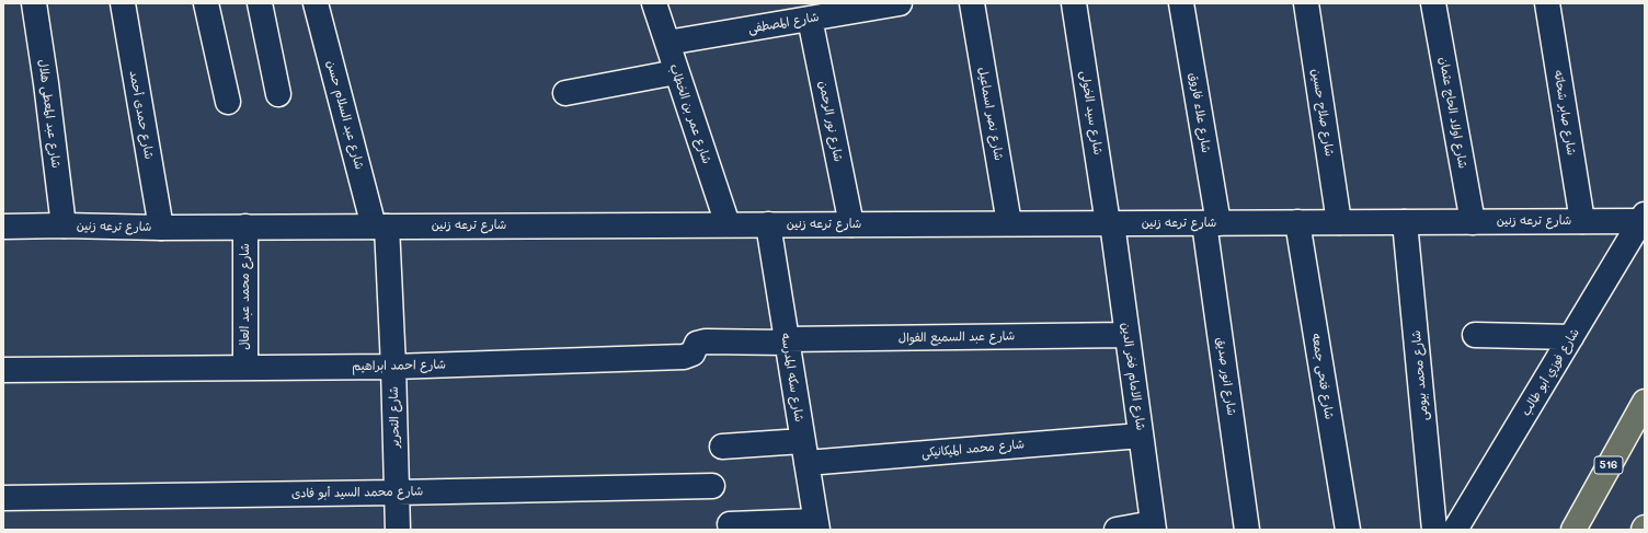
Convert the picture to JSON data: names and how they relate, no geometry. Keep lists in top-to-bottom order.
{
  "streets": {
    "highway": ["516"],
    "street": [
      "شارع المصطفى",
      "شارع سيد الخولى",
      "شارع علاء فاروق",
      "شارع صلاح حسين",
      "شارع اولاد الحاج عثمان",
      "شارع صابر شحاته",
      "شارع عبد المعطى هلال",
      "شارع عمر بن الخطاب",
      "شارع نصر اسماعيل",
      "شارع حمدى أحمد",
      "شارع عبد السلام حسن",
      "شارع نور الرحمن",
      "شارع ترعه زنين",
      "شارع محمد عبد العال",
      "شارع عبد السميع الفوال",
      "شارع احمد ابراهيم",
      "شارع فوزي أبو طالب",
      "شارع محمد بيومى",
      "شارع الامام فخر الدين",
      "شارع انور صديق",
      "شارع فتحى جمعه",
      "شارع سكه المدرسه",
      "شارع التحرير",
      "شارع محمد الميكانيكى",
      "شارع محمد السيد أبو فادى"
    ]
  },
  "crossings": [
    ["شارع المصطفى", "شارع عمر بن الخطاب"],
    ["شارع المصطفى", "شارع نور الرحمن"],
    ["شارع سيد الخولى", "شارع ترعه زنين"],
    ["شارع سيد الخولى", "شارع الامام فخر الدين"],
    ["شارع علاء فاروق", "شارع ترعه زنين"],
    ["شارع علاء فاروق", "شارع انور صديق"],
    ["شارع صلاح حسين", "شارع ترعه زنين"],
    ["شارع اولاد الحاج عثمان", "شارع ترعه زنين"],
    ["شارع صابر شحاته", "شارع ترعه زنين"],
    ["شارع عبد المعطى هلال", "شارع ترعه زنين"],
    ["شارع عمر بن الخطاب", "شارع ترعه زنين"],
    ["شارع نصر اسماعيل", "شارع ترعه زنين"],
    ["شارع حمدى أحمد", "شارع ترعه زنين"],
    ["شارع عبد السلام حسن", "شارع ترعه زنين"],
    ["شارع عبد السلام حسن", "شارع التحرير"],
    ["شارع نور الرحمن", "شارع ترعه زنين"],
    ["شارع ترعه زنين", "شارع محمد عبد العال"],
    ["شارع ترعه زنين", "شارع فوزي أبو طالب"],
    ["شارع ترعه زنين", "شارع محمد بيومى"],
    ["شارع ترعه زنين", "شارع الامام فخر الدين"],
    ["شارع ترعه زنين", "شارع انور صديق"],
    ["شارع ترعه زنين", "شارع فتحى جمعه"],
    ["شارع ترعه زنين", "شارع سكه المدرسه"],
    ["شارع ترعه زنين", "شارع التحرير"],
    ["شارع محمد عبد العال", "شارع احمد ابراهيم"],
    ["شارع عبد السميع الفوال", "شارع احمد ابراهيم"],
    ["شارع عبد السميع الفوال", "شارع الامام فخر الدين"],
    ["شارع عبد السميع الفوال", "شارع سكه المدرسه"],
    ["شارع احمد ابراهيم", "شارع سكه المدرسه"],
    ["شارع احمد ابراهيم", "شارع التحرير"],
    ["شارع الامام فخر الدين", "شارع محمد الميكانيكى"],
    ["شارع سكه المدرسه", "شارع محمد الميكانيكى"],
    ["شارع التحرير", "شارع محمد السيد أبو فادى"]
  ]
}
